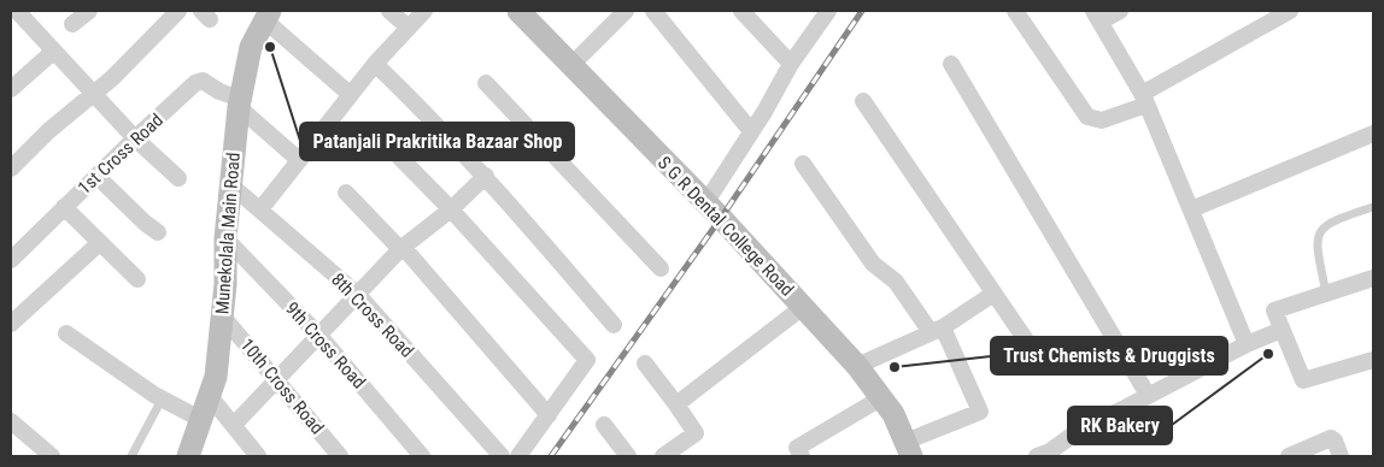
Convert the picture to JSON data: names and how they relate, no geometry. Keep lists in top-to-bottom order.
{
  "streets": {
    "street": [
      "1st Cross Road",
      "S G R Dental College Road",
      "Munekolala Main Road",
      "8th Cross Road",
      "9th Cross Road",
      "10th Cross Road"
    ]
  },
  "crossings": [
    ["1st Cross Road", "Munekolala Main Road"],
    ["Munekolala Main Road", "8th Cross Road"],
    ["Munekolala Main Road", "9th Cross Road"],
    ["Munekolala Main Road", "10th Cross Road"]
  ],
  "places": ["Patanjali Prakritika Bazaar Shop", "RK Bakery", "Trust Chemists & Druggists"]
}
